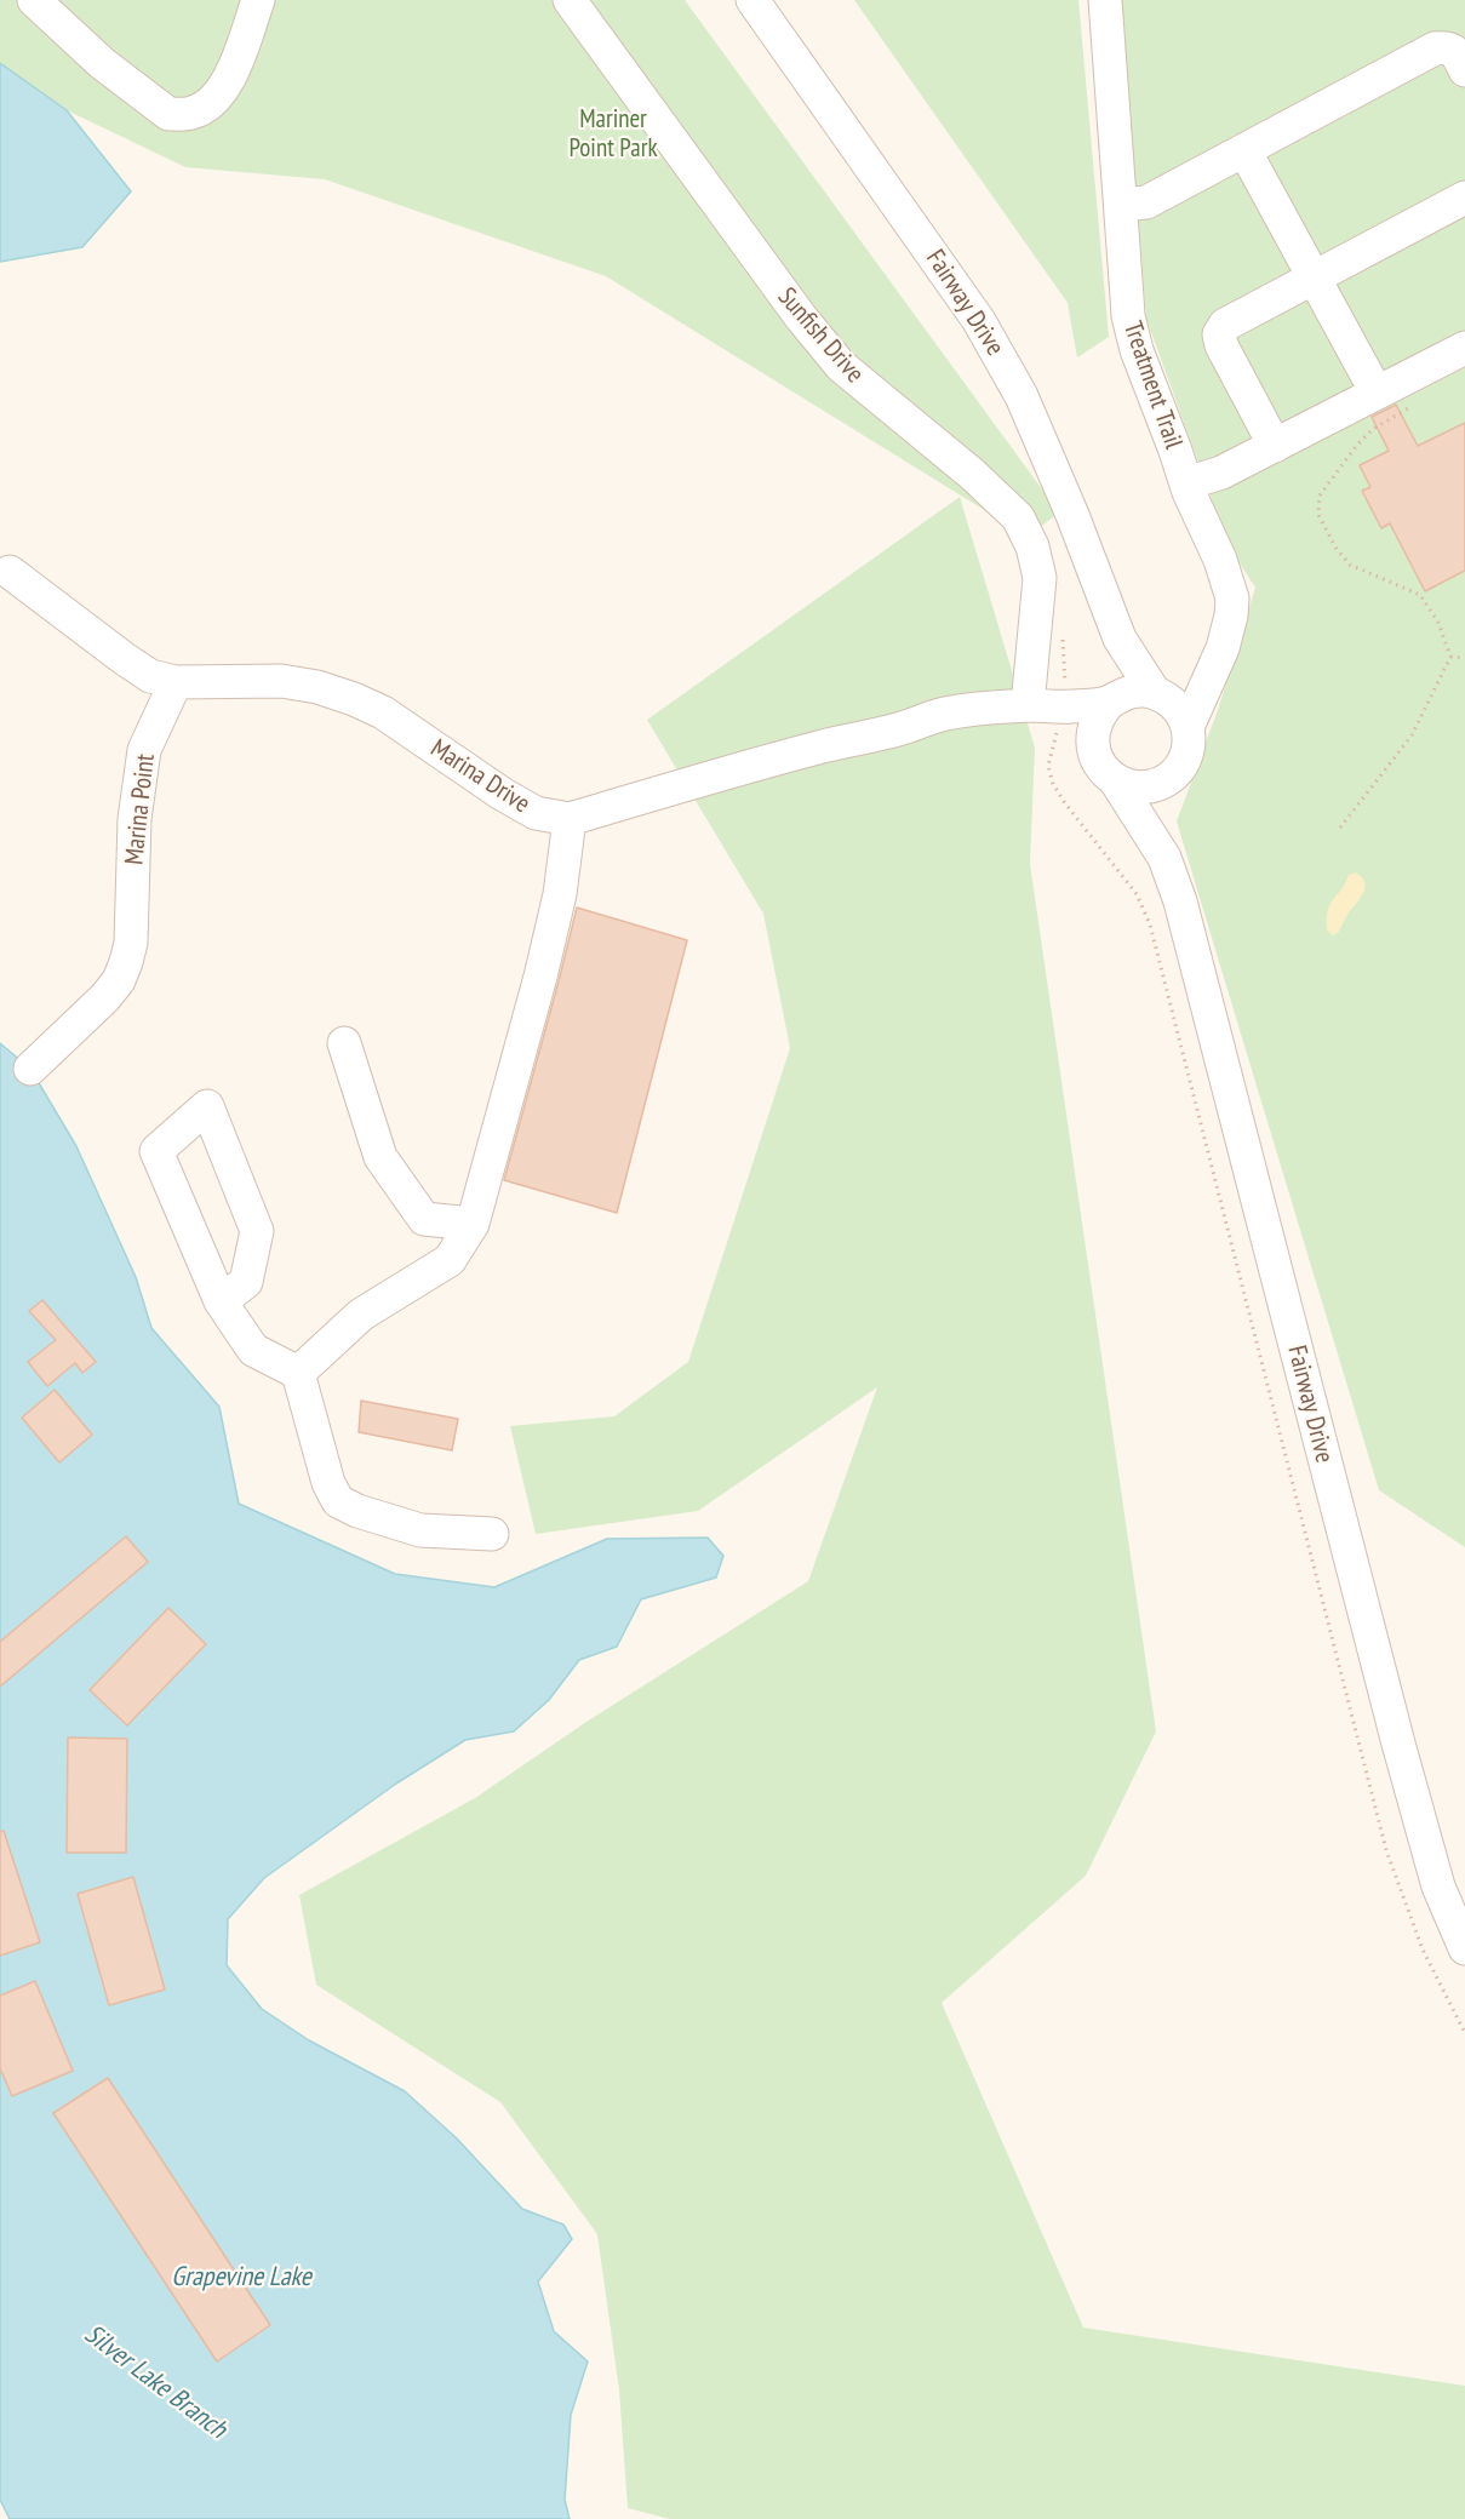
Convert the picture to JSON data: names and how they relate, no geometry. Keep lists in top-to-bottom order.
{
  "streets": {
    "street": [
      "Fairway Drive",
      "Sunfish Drive",
      "Treatment Trail",
      "Marina Drive",
      "Marina Point"
    ]
  },
  "crossings": [
    ["Fairway Drive", "Treatment Trail"],
    ["Fairway Drive", "Marina Drive"],
    ["Sunfish Drive", "Marina Drive"],
    ["Treatment Trail", "Marina Drive"],
    ["Marina Drive", "Marina Point"]
  ],
  "water": ["Grapevine Lake", "Silver Lake Branch"],
  "parks": ["Mariner Point Park"]
}
